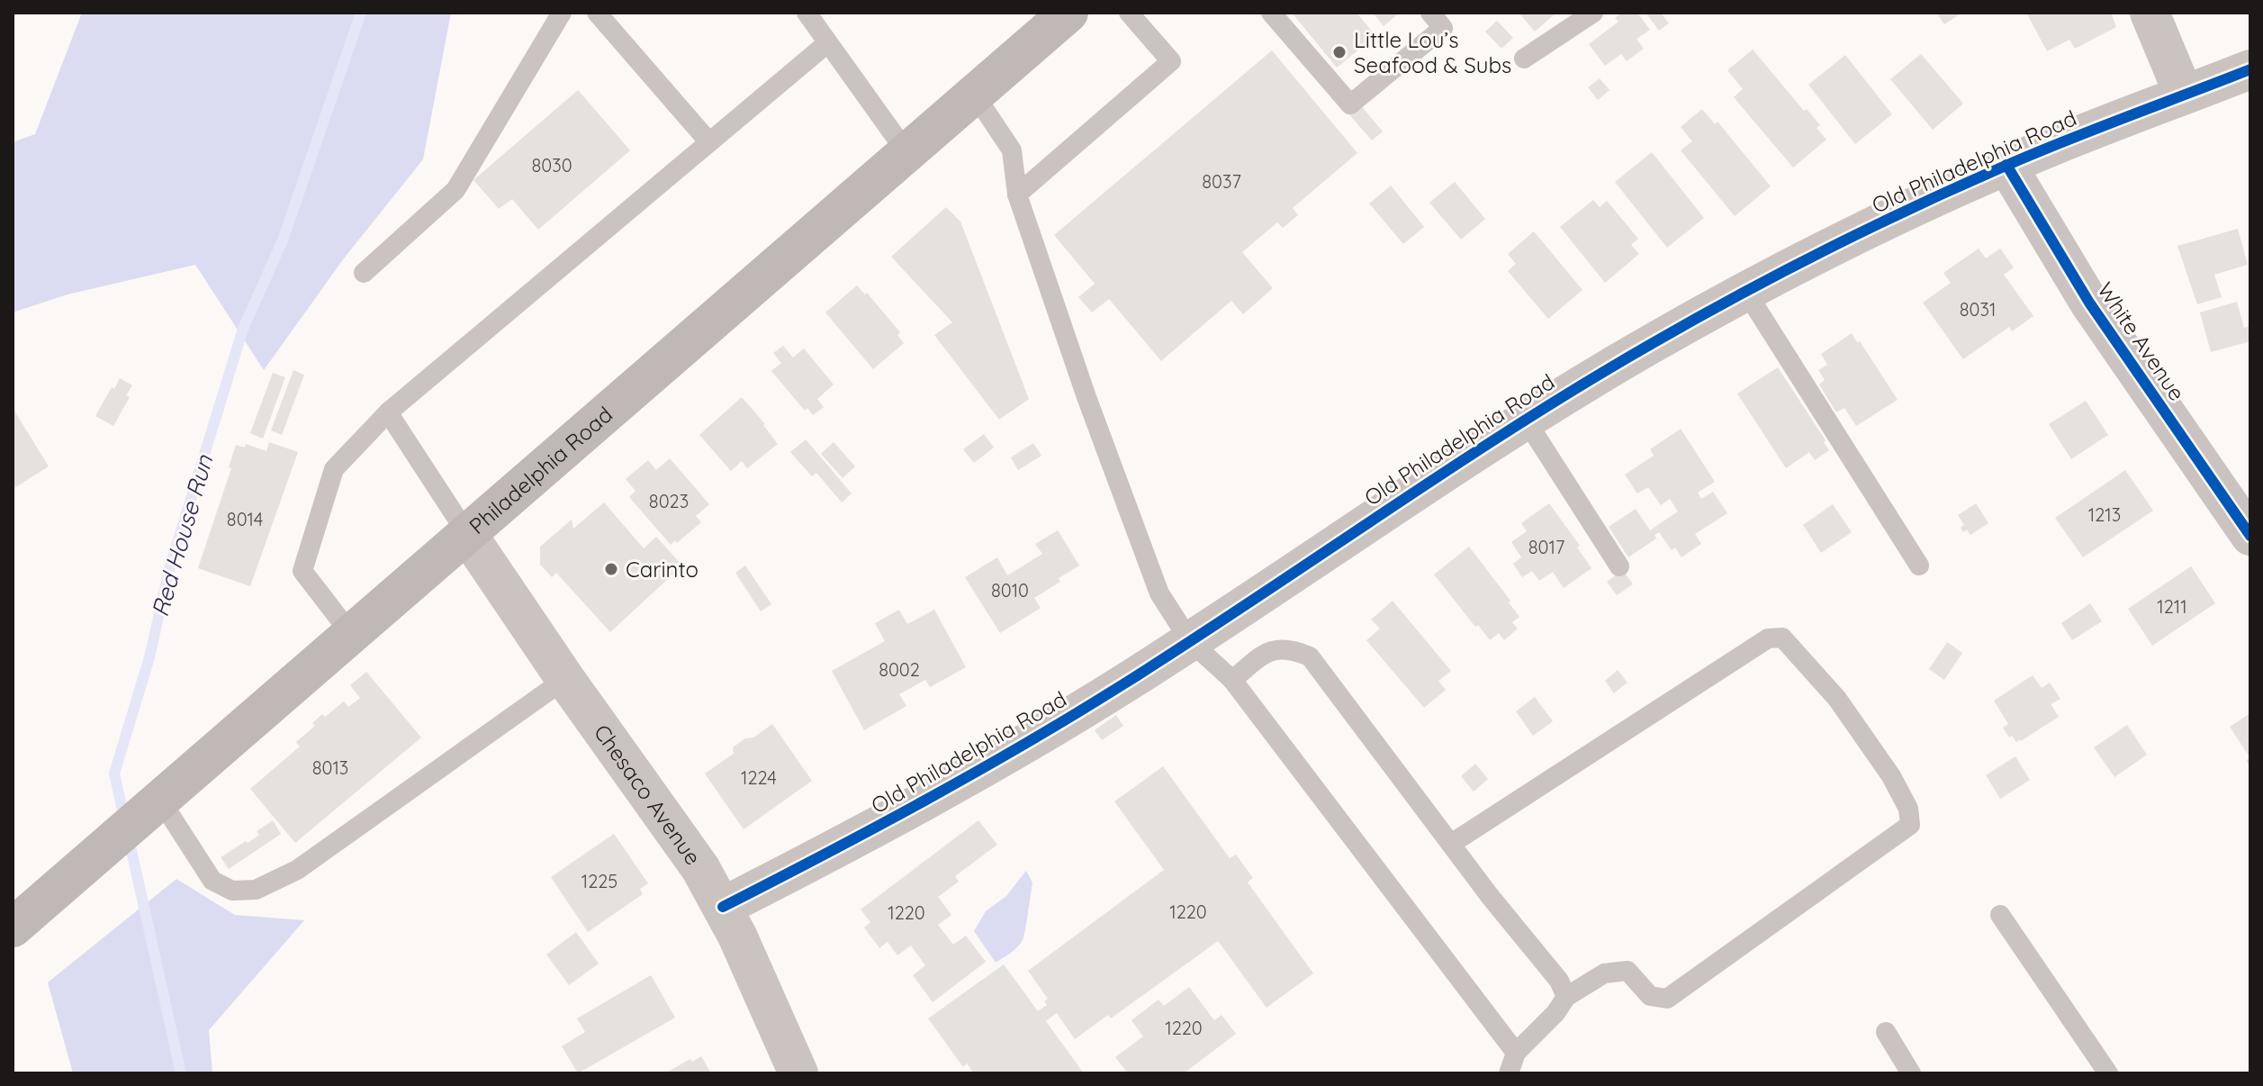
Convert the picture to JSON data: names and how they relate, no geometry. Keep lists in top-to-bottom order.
{
  "streets": {
    "main road": ["Philadelphia Road"],
    "street": ["Old Philadelphia Road", "White Avenue", "Chesaco Avenue"]
  },
  "crossings": [
    ["Old Philadelphia Road", "White Avenue"],
    ["Old Philadelphia Road", "Chesaco Avenue"],
    ["Philadelphia Road", "Chesaco Avenue"]
  ],
  "water": ["Red House Run"],
  "places": ["Little Lou’s Seafood & Subs", "Carinto"],
  "house_numbers": [
    "8030",
    "8037",
    "8031",
    "8023",
    "1213",
    "8014",
    "8017",
    "8010",
    "1211",
    "8002",
    "8013",
    "1224",
    "1225",
    "1220",
    "1220",
    "1220"
  ]
}
